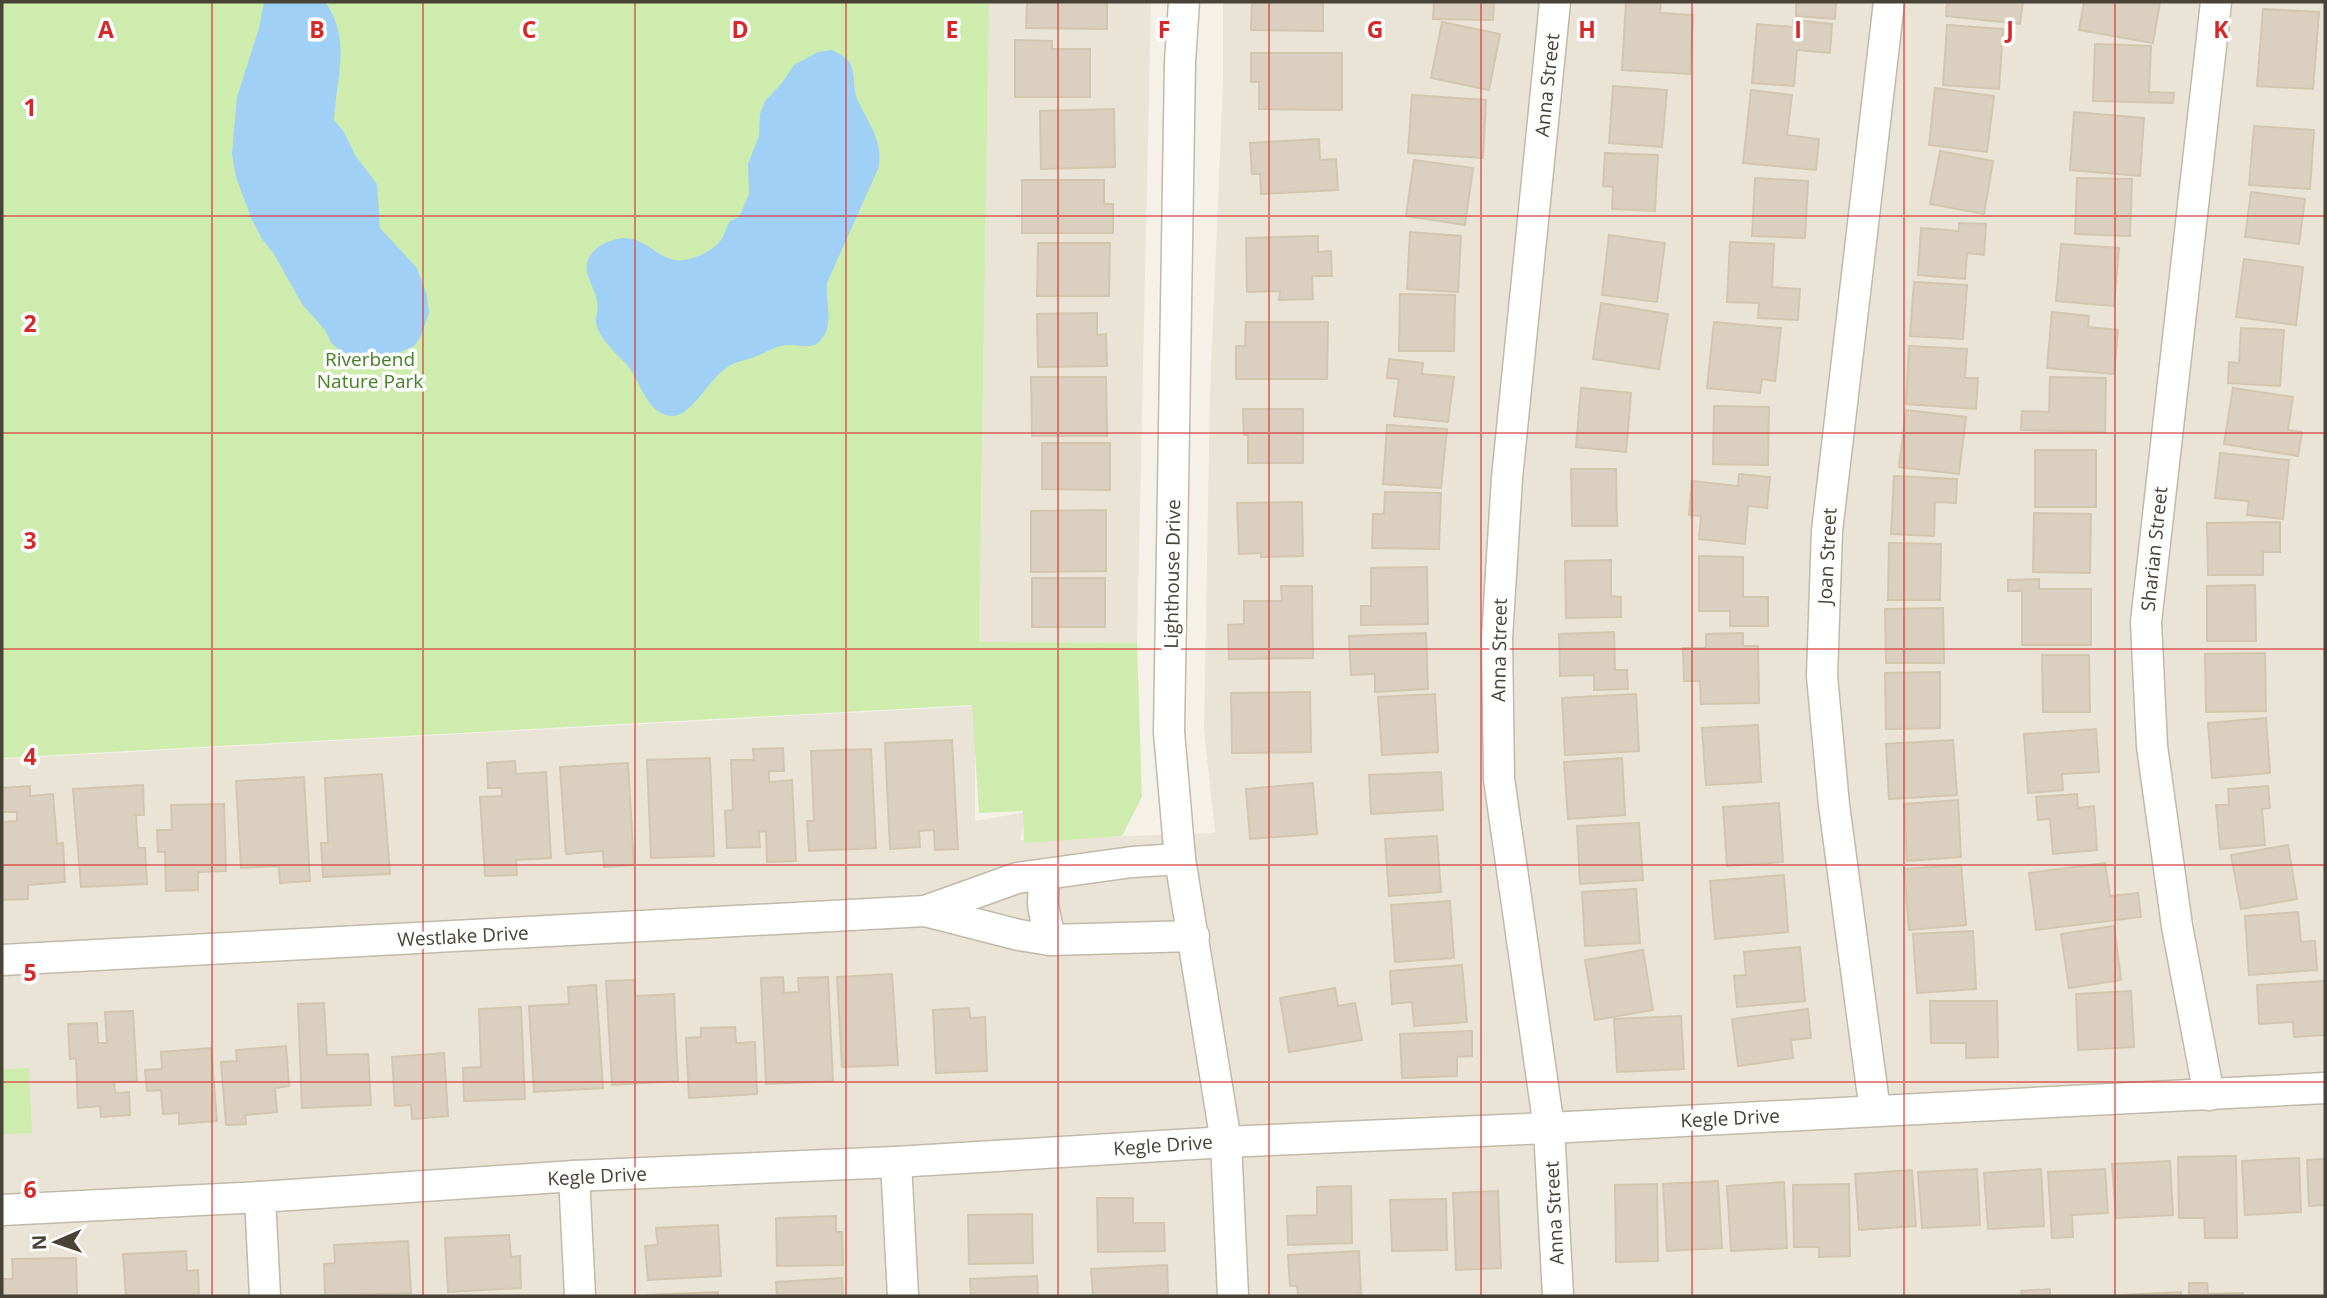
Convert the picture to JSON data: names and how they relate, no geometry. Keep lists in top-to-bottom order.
{
  "streets": {
    "street": [
      "Anna Street",
      "Sharian Street",
      "Joan Street",
      "Lighthouse Drive",
      "Westlake Drive",
      "Kegle Drive"
    ]
  },
  "crossings": [
    ["Anna Street", "Kegle Drive"],
    ["Sharian Street", "Kegle Drive"],
    ["Joan Street", "Kegle Drive"],
    ["Lighthouse Drive", "Westlake Drive"],
    ["Lighthouse Drive", "Kegle Drive"]
  ],
  "parks": ["Riverbend Nature Park"],
  "north": "left",
  "grid": {
    "columns": [
      "A",
      "B",
      "C",
      "D",
      "E",
      "F",
      "G",
      "H",
      "I",
      "J",
      "K"
    ],
    "rows": [
      "1",
      "2",
      "3",
      "4",
      "5",
      "6"
    ]
  }
}
